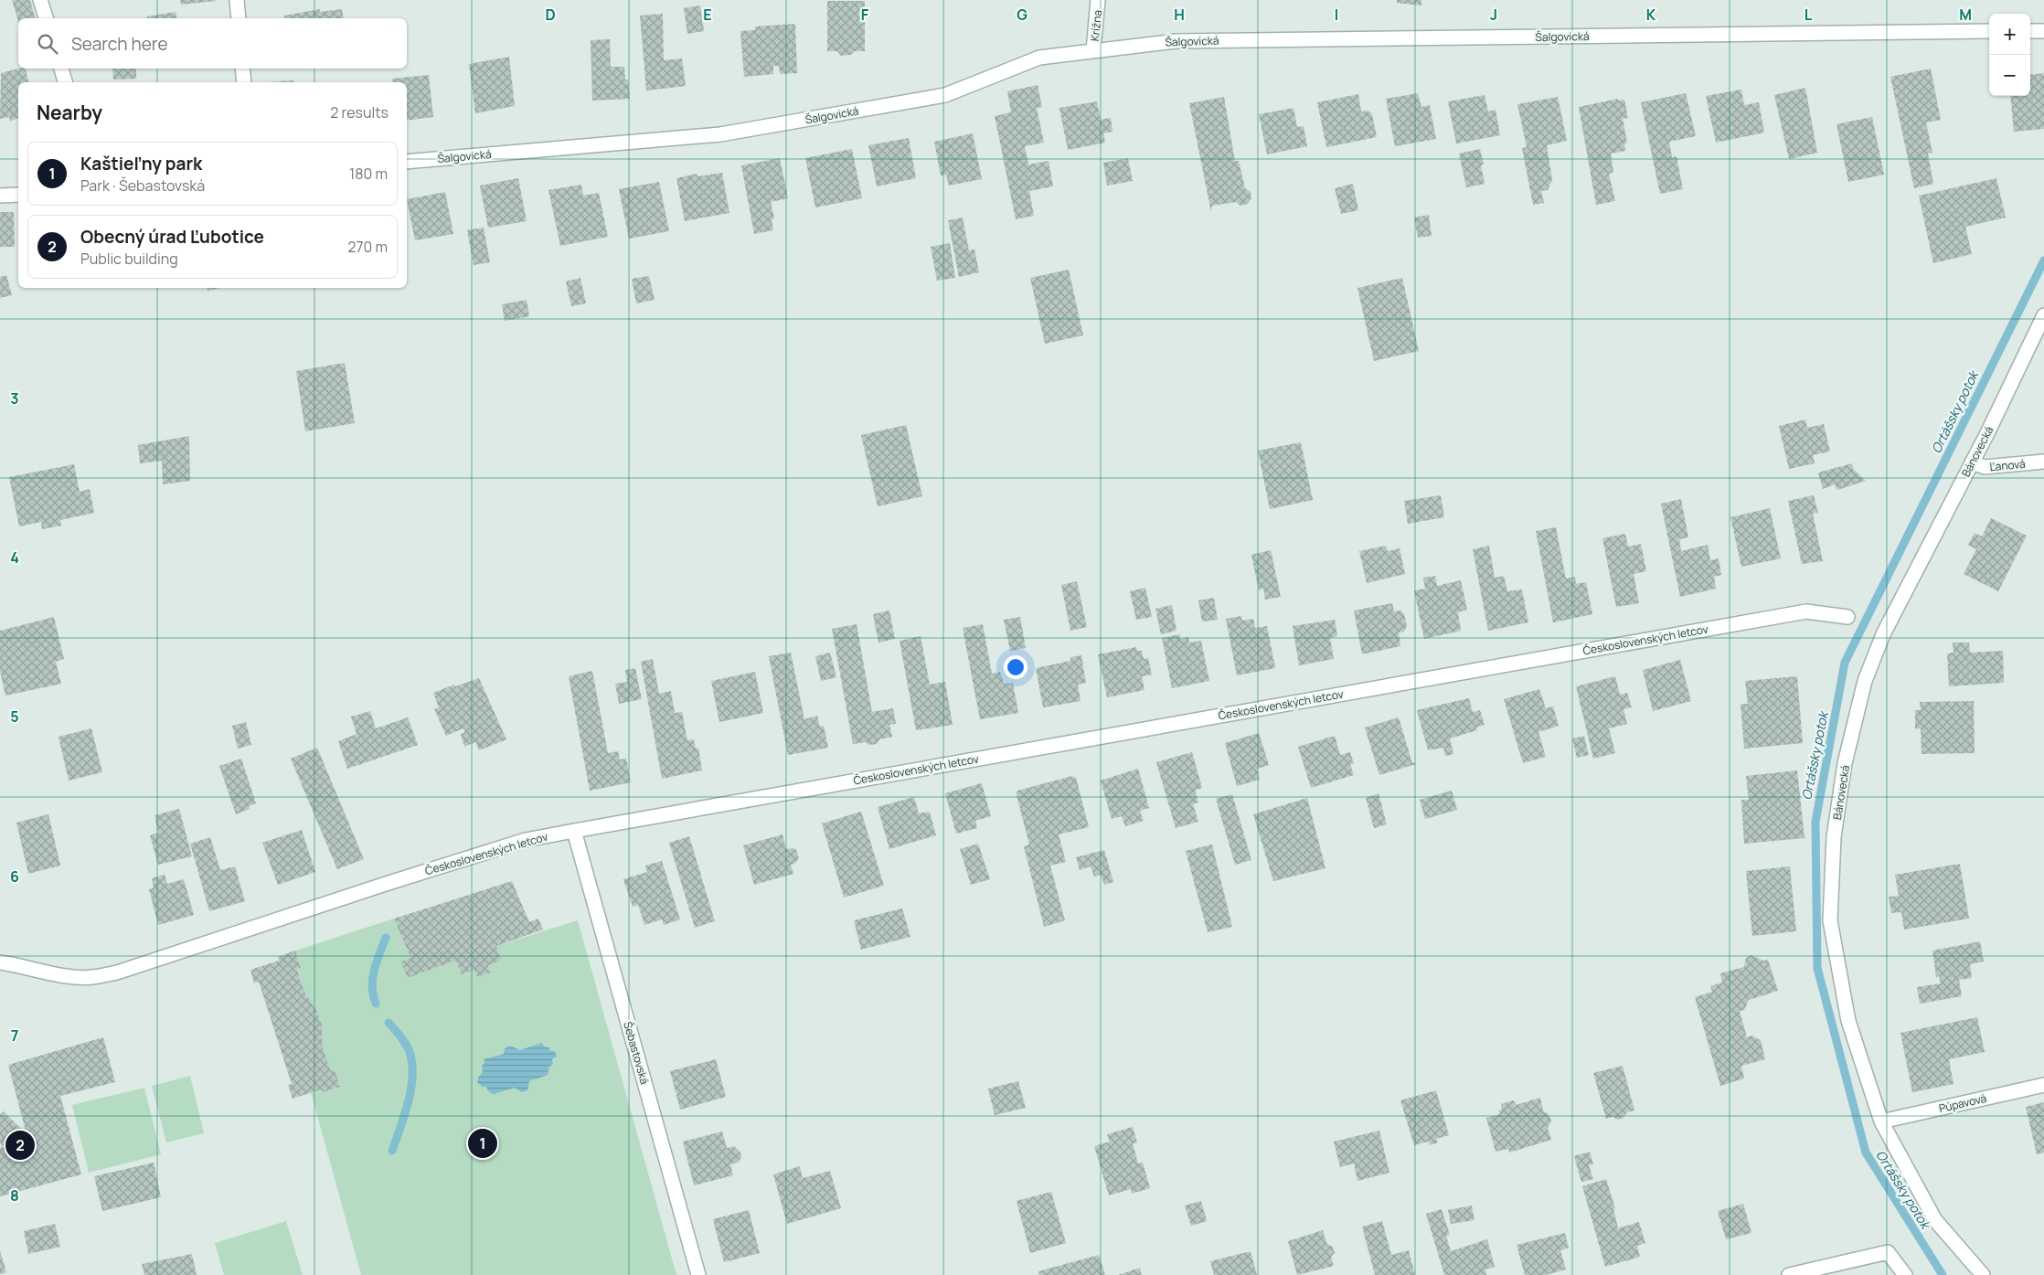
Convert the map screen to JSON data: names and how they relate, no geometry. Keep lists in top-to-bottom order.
{
  "streets": {
    "street": [
      "Krížna",
      "Šalgovická",
      "Bánovecká",
      "Ľanová",
      "Československých letcov",
      "Šebastovská",
      "Púpavová"
    ]
  },
  "crossings": [
    ["Krížna", "Šalgovická"],
    ["Bánovecká", "Ľanová"],
    ["Bánovecká", "Púpavová"],
    ["Československých letcov", "Šebastovská"]
  ],
  "water": ["Ortášsky potok"],
  "page": {
    "map_buttons": ["+", "−"],
    "search": "Search here",
    "heading": ["Nearby", "2 results"],
    "list": [
      {
        "mark": "1",
        "name": "Kaštieľny park",
        "note": "Park · Šebastovská",
        "value": "180 m"
      },
      {
        "mark": "2",
        "name": "Obecný úrad Ľubotice",
        "note": "Public building",
        "value": "270 m"
      }
    ],
    "pins": ["1", "2"]
  },
  "grid": {
    "columns": [
      "D",
      "E",
      "F",
      "G",
      "H",
      "I",
      "J",
      "K",
      "L",
      "M"
    ],
    "rows": [
      "3",
      "4",
      "5",
      "6",
      "7",
      "8"
    ]
  }
}
